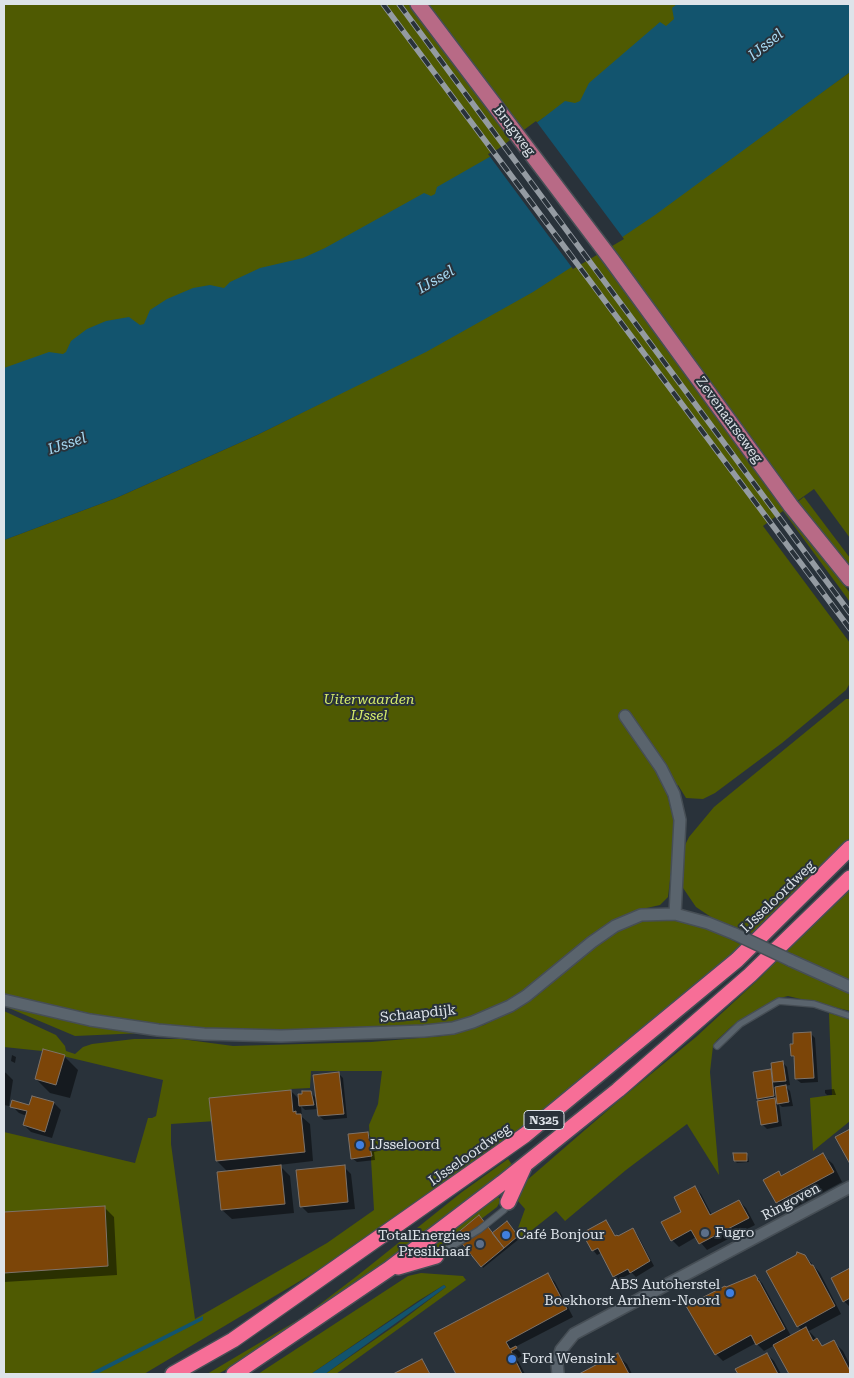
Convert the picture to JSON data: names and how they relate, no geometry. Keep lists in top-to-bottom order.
{
  "streets": {
    "highway": ["IJsseloordweg", "N325"],
    "main road": ["Brugweg", "Zevenaarseweg"],
    "street": ["Schaapdijk", "Ringoven"]
  },
  "crossings": [
    ["Brugweg", "Zevenaarseweg"]
  ],
  "water": ["IJssel"],
  "parks": ["Uiterwaarden IJssel"],
  "places": [
    "IJsseloord",
    "Fugro",
    "Café Bonjour",
    "TotalEnergies Presikhaaf",
    "ABS Autoherstel Boekhorst Arnhem-Noord",
    "Ford Wensink"
  ]
}
